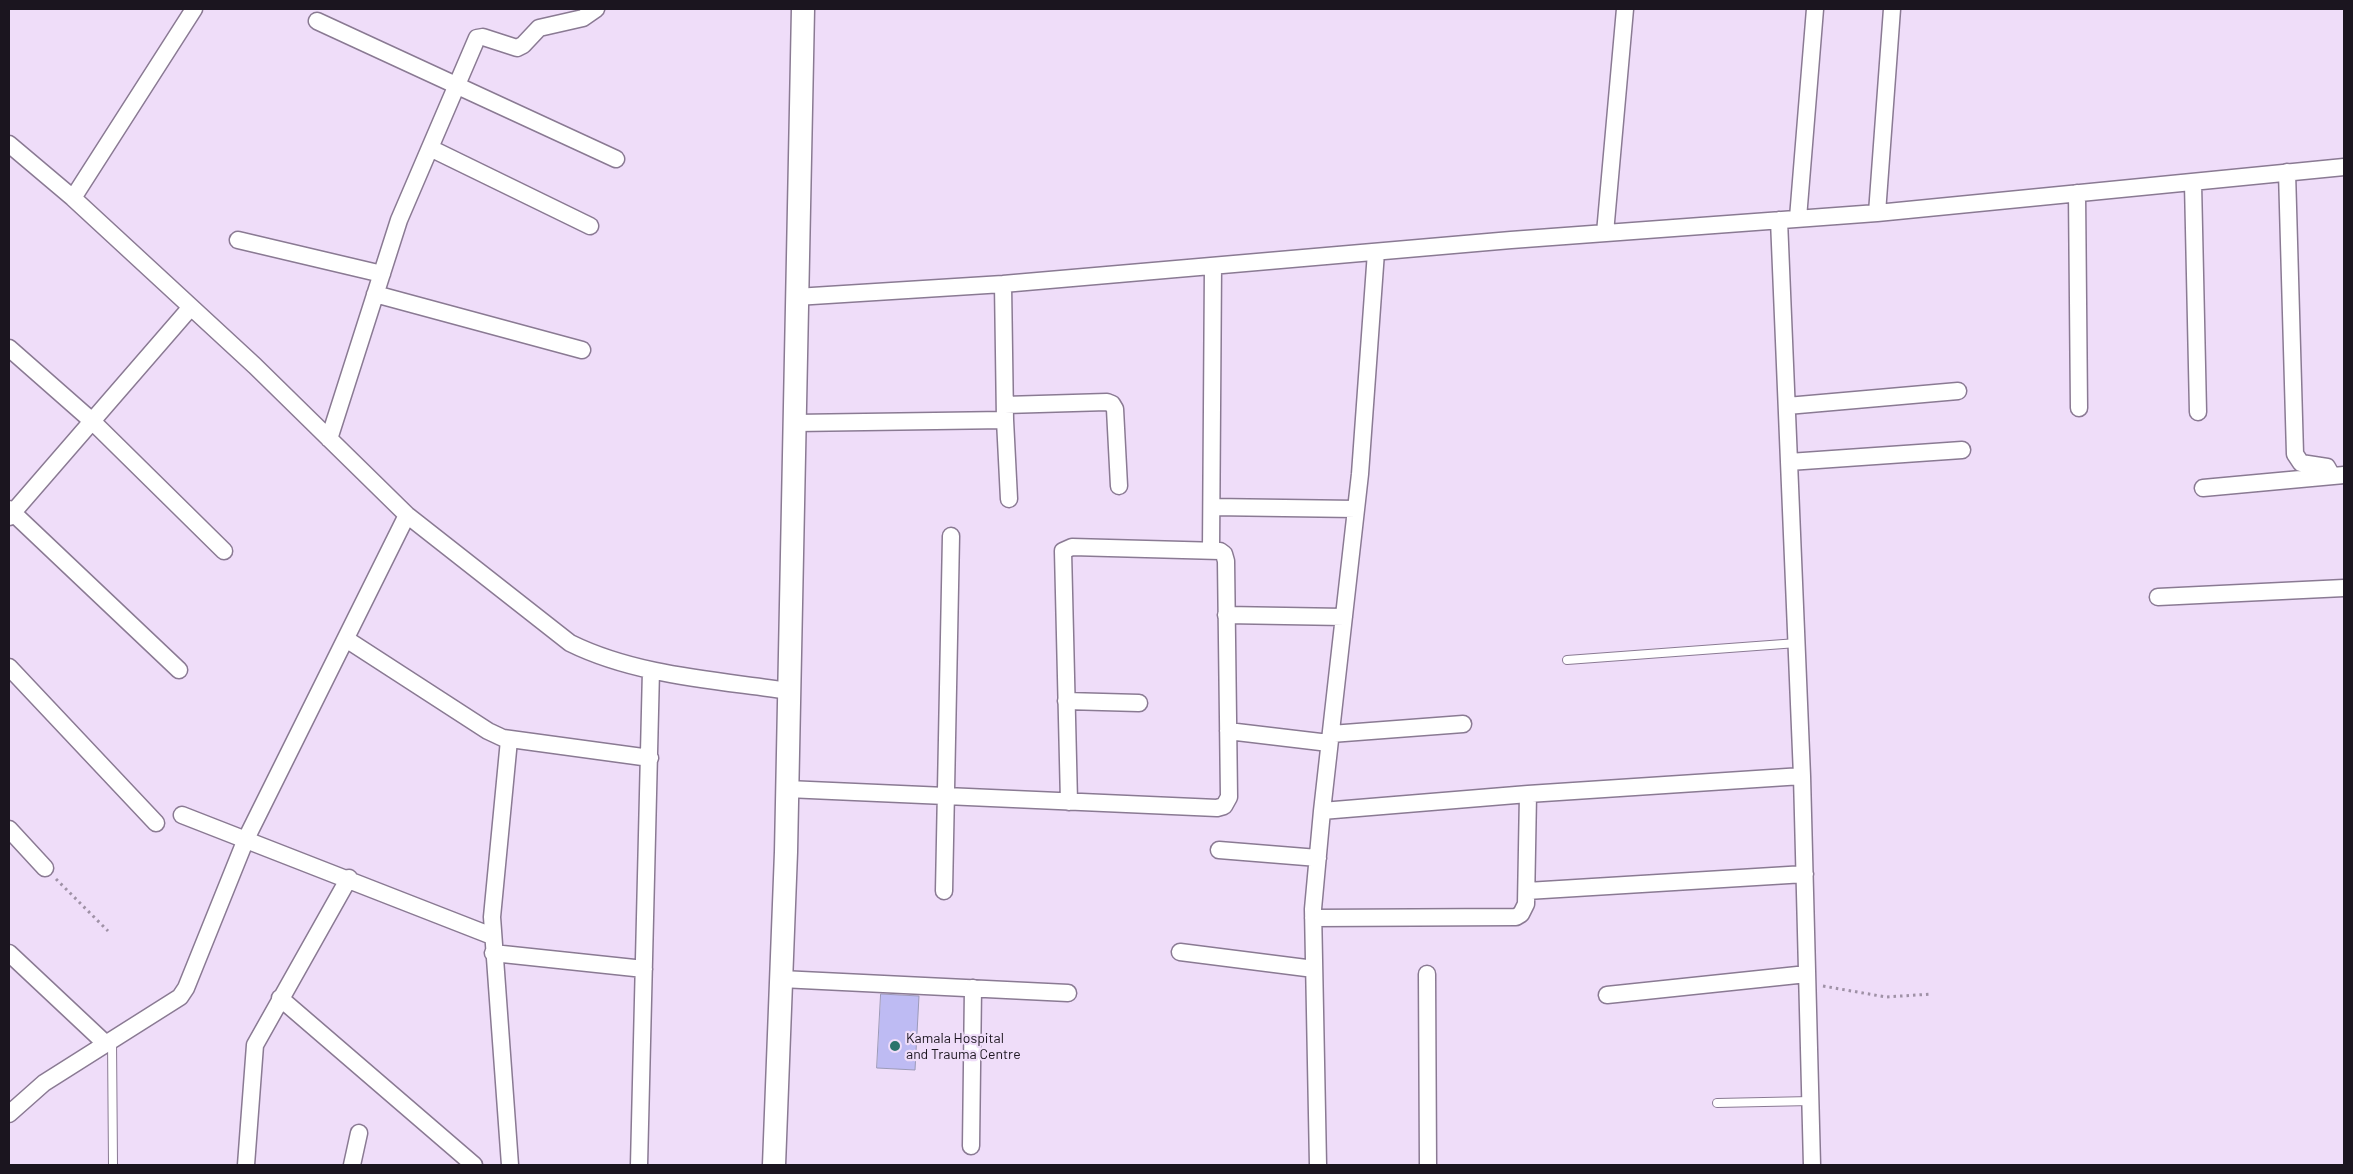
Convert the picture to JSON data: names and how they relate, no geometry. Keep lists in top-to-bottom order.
{
  "places": ["Kamala Hospital and Trauma Centre"]
}
